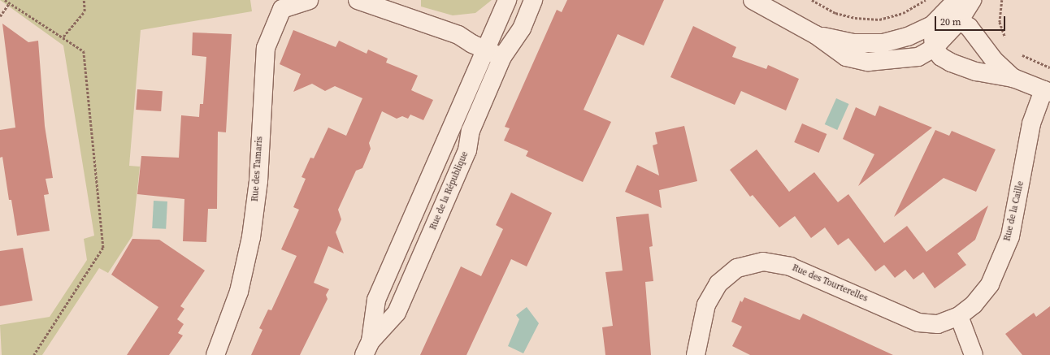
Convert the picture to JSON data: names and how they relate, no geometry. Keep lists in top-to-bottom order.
{
  "streets": {
    "street": [
      "Rue des Tamaris",
      "Rue de la République",
      "Rue de la Caille",
      "Rue des Tourterelles"
    ]
  },
  "crossings": [
    ["Rue de la Caille", "Rue des Tourterelles"]
  ],
  "scale_bar": "20 m"
}
